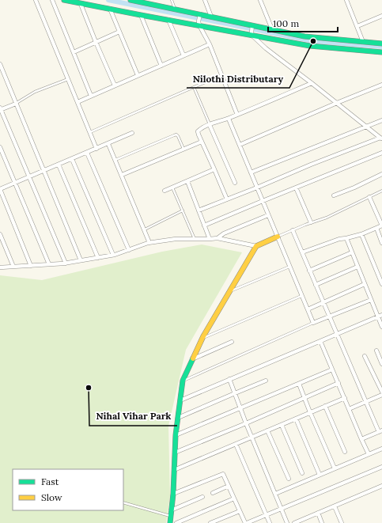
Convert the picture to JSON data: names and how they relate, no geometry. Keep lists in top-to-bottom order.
{
  "places": ["Nilothi Distributary", "Nihal Vihar Park"],
  "legend": ["Fast", "Slow"],
  "scale_bar": "100 m"
}
